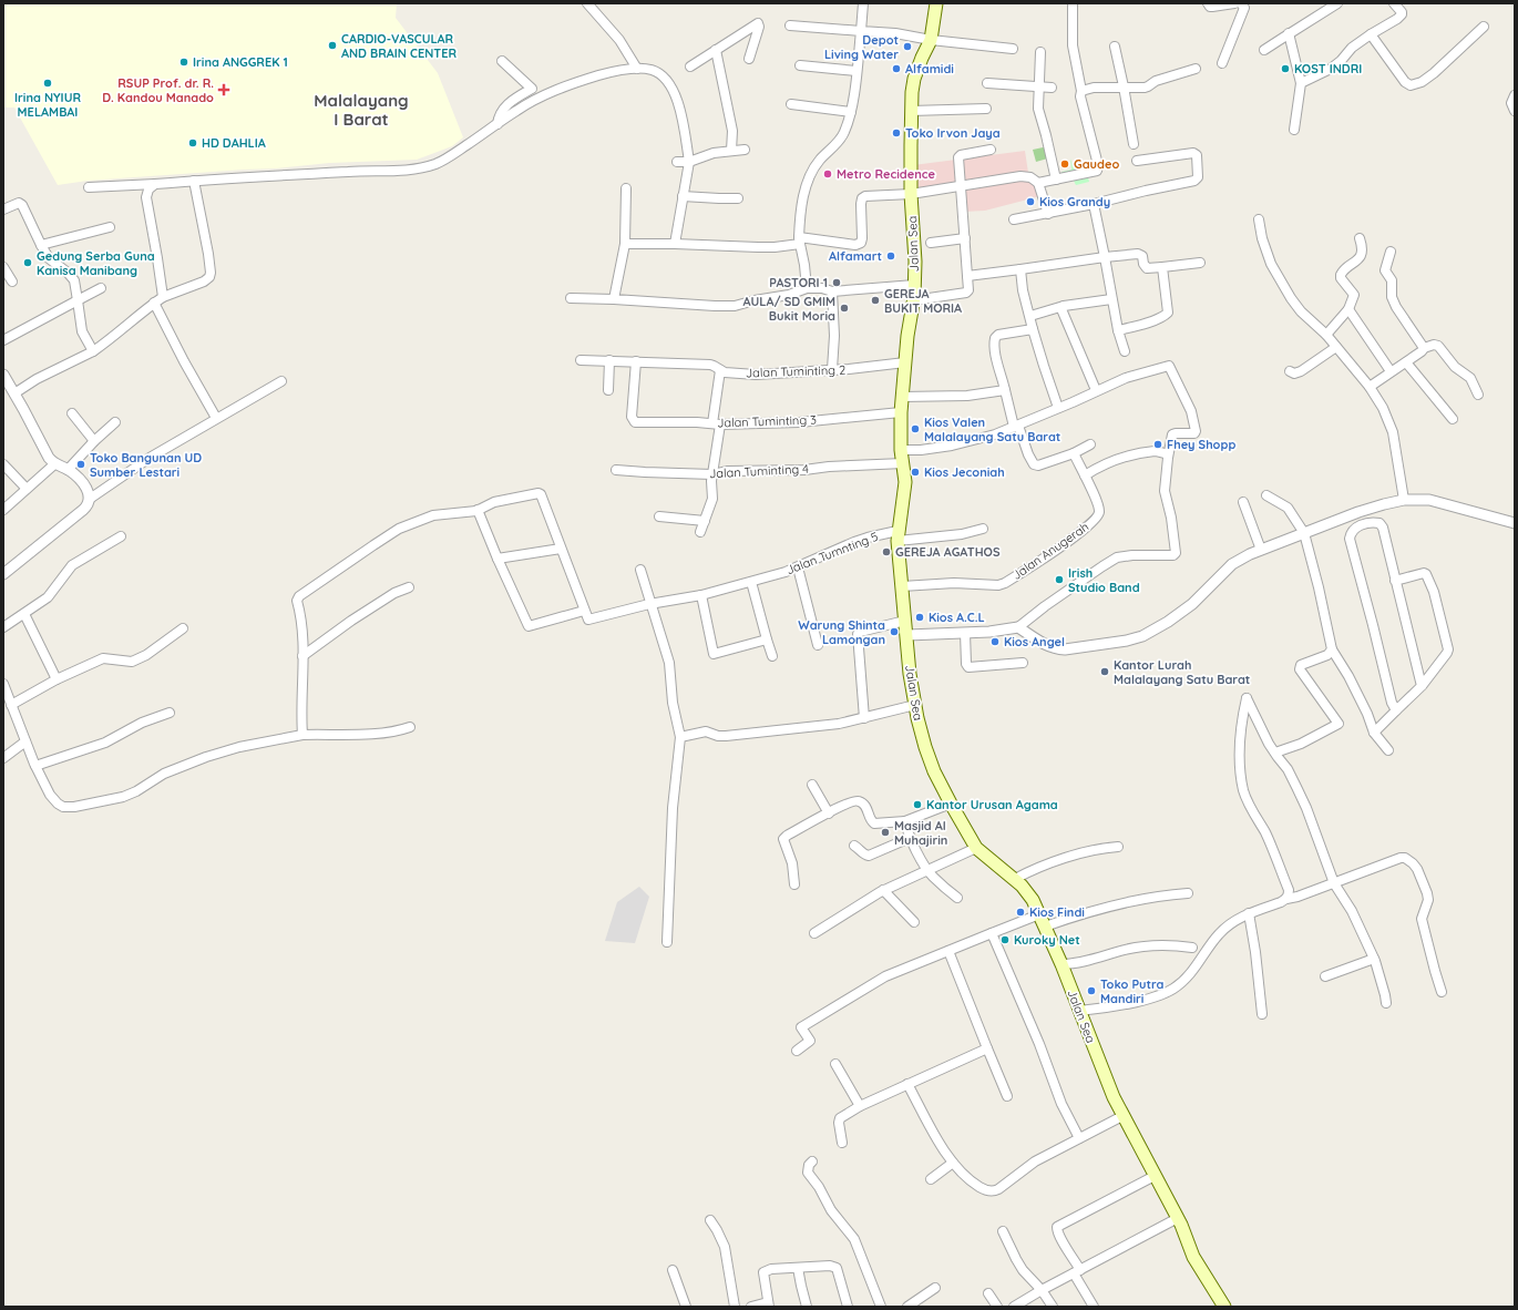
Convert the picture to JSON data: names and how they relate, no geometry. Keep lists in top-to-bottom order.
{
  "streets": {
    "main road": ["Jalan Sea"],
    "street": [
      "Jalan Tuminting 2",
      "Jalan Tuminting 3",
      "Jalan Tuminting 4",
      "Jalan Anugerah",
      "Jalan Tumnting 5"
    ]
  },
  "crossings": [
    ["Jalan Sea", "Jalan Tuminting 2"],
    ["Jalan Sea", "Jalan Tuminting 3"],
    ["Jalan Sea", "Jalan Tuminting 4"],
    ["Jalan Sea", "Jalan Anugerah"],
    ["Jalan Sea", "Jalan Tumnting 5"],
    ["Jalan Tuminting 2", "Jalan Tuminting 3"]
  ],
  "districts": ["Malalayang I Barat"],
  "places": {
    "other": [
      "CARDIO-VASCULAR AND BRAIN CENTER",
      "Depot Living Water",
      "Irina ANGGREK 1",
      "Alfamidi",
      "KOST INDRI",
      "Irina NYIUR MELAMBAI",
      "Toko Irvon Jaya",
      "HD DAHLIA",
      "Gaudeo",
      "Metro Recidence",
      "Kios Grandy",
      "Alfamart",
      "Gedung Serba Guna Kanisa Manibang",
      "PASTORI 1",
      "GEREJA BUKIT MORIA",
      "AULA/ SD GMIM Bukit Moria",
      "Kios Valen Malalayang Satu Barat",
      "Fhey Shopp",
      "Toko Bangunan UD Sumber Lestari",
      "Kios Jeconiah",
      "GEREJA AGATHOS",
      "Irish Studio Band",
      "Kios A.C.L",
      "Warung Shinta Lamongan",
      "Kios Angel",
      "Kantor Lurah Malalayang Satu Barat",
      "Kantor Urusan Agama",
      "Masjid Al Muhajirin",
      "Kios Findi",
      "Kuroky Net",
      "Toko Putra Mandiri"
    ],
    "health": ["RSUP Prof. dr. R. D. Kandou Manado"]
  }
}
